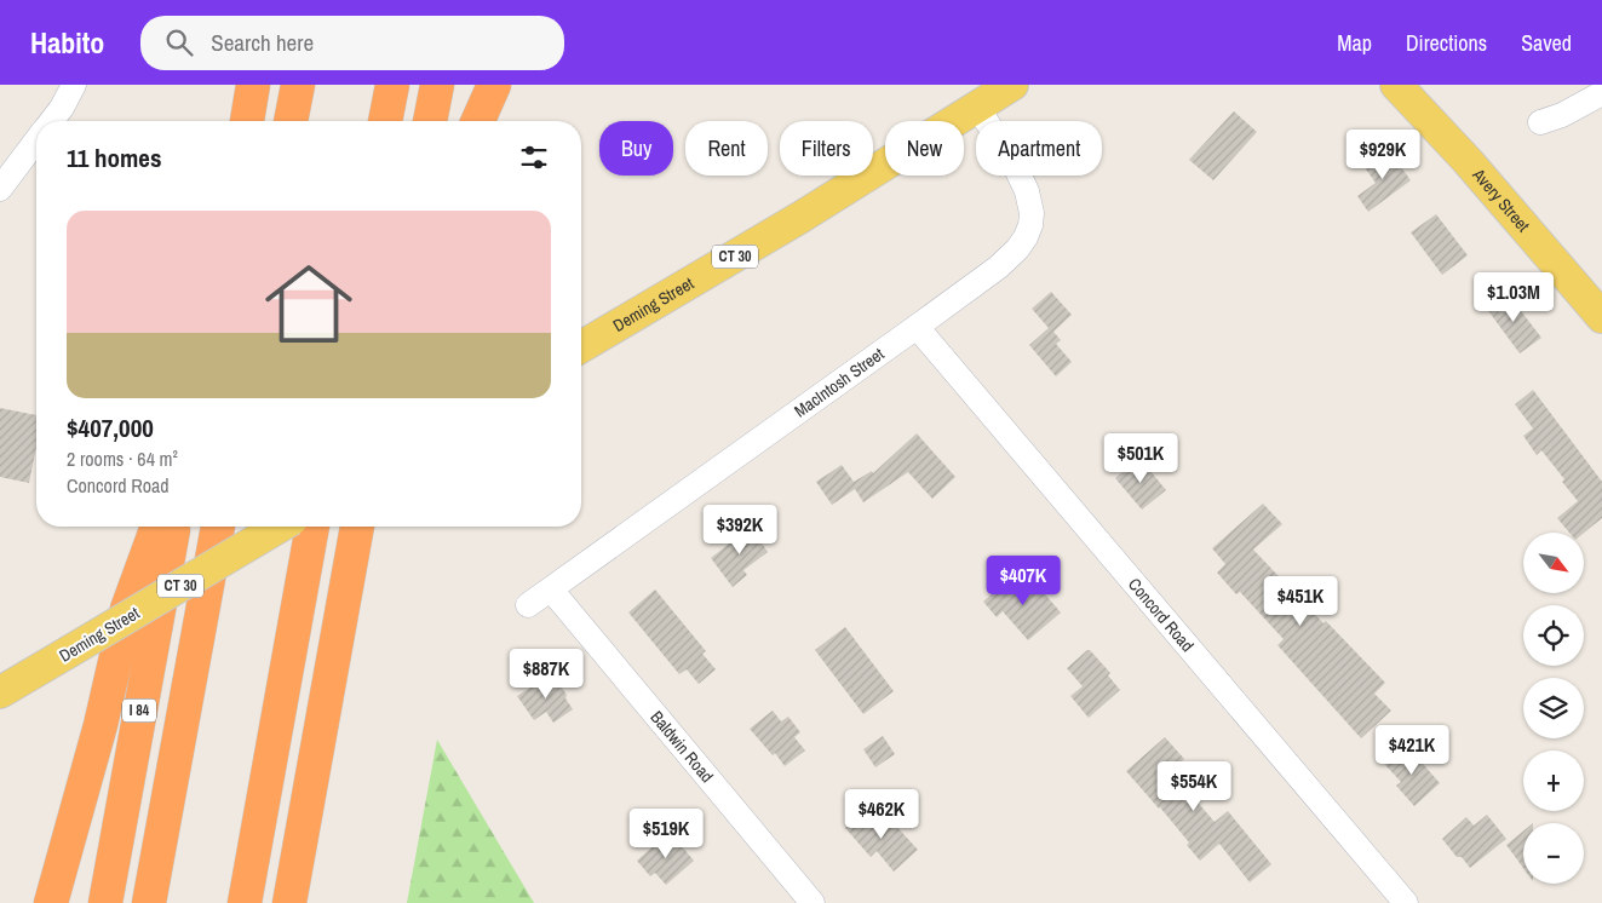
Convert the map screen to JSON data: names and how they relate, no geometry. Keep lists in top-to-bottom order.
{
  "streets": {
    "highway": ["I 84"],
    "main road": ["Avery Street", "CT 30", "Deming Street"],
    "street": ["MacIntosh Street", "Concord Road", "Baldwin Road"]
  },
  "crossings": [
    ["Deming Street", "MacIntosh Street"],
    ["MacIntosh Street", "Concord Road"],
    ["MacIntosh Street", "Baldwin Road"]
  ],
  "north": "bottom right",
  "page": {
    "header": "Habito",
    "search": "Search here",
    "nav": ["Map", "Directions", "Saved"],
    "chip": [
      "Buy",
      "Rent",
      "Filters",
      "New",
      "Apartment"
    ],
    "heading": "11 homes",
    "price": [
      "$929K",
      "$1.03M",
      "$501K",
      "$392K",
      "$407K",
      "$451K",
      "$887K",
      "$421K",
      "$554K",
      "$462K",
      "$519K"
    ],
    "list": [
      {
        "name": "$407,000",
        "note": "2 rooms · 64 m² · Concord Road"
      }
    ],
    "map_buttons": ["+", "−"]
  }
}
